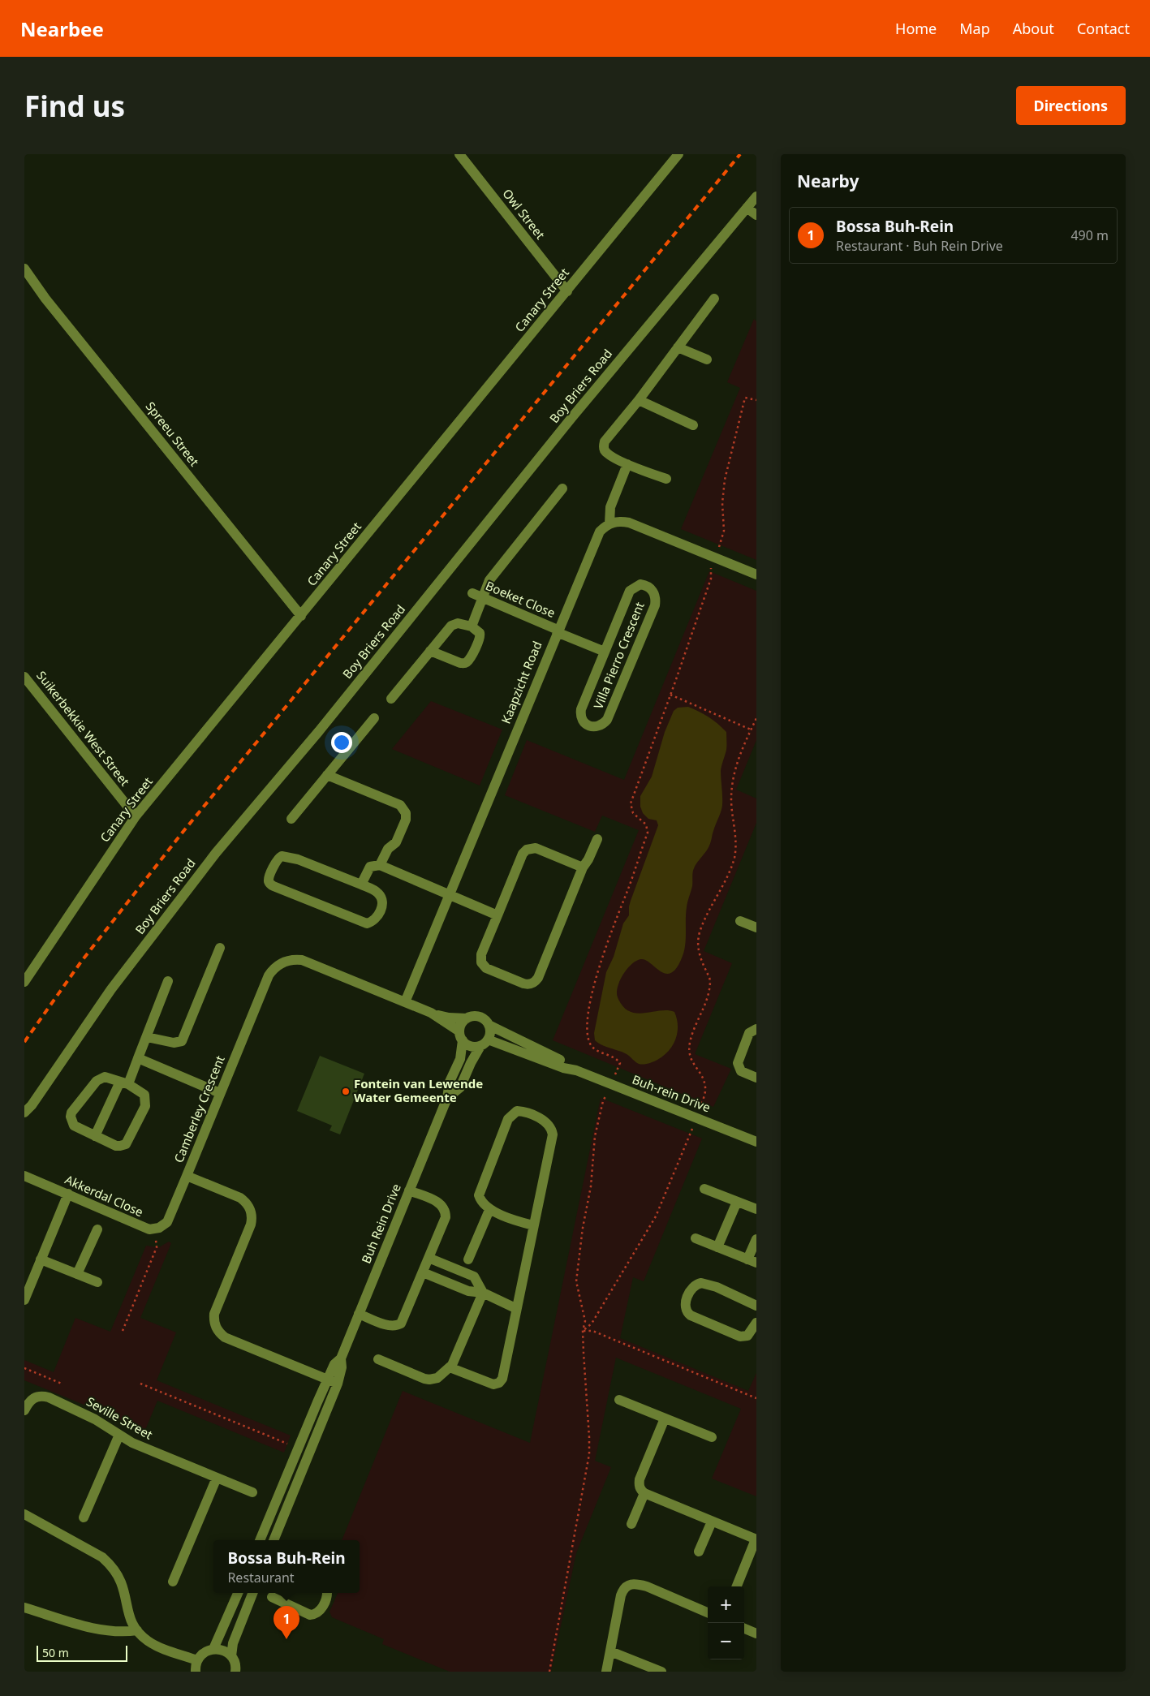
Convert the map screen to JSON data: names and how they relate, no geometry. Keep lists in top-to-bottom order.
{
  "streets": {
    "street": [
      "Owl Street",
      "Canary Street",
      "Boy Briers Road",
      "Spreeu Street",
      "Boeket Close",
      "Villa Pierro Crescent",
      "Kaapzicht Road",
      "Suikerbekkie West Street",
      "Buh-rein Drive",
      "Camberley Crescent",
      "Akkerdal Close",
      "Buh Rein Drive",
      "Seville Street"
    ]
  },
  "crossings": [
    ["Owl Street", "Canary Street"],
    ["Canary Street", "Spreeu Street"],
    ["Canary Street", "Suikerbekkie West Street"],
    ["Boeket Close", "Villa Pierro Crescent"],
    ["Boeket Close", "Kaapzicht Road"],
    ["Kaapzicht Road", "Camberley Crescent"],
    ["Buh-rein Drive", "Camberley Crescent"],
    ["Buh-rein Drive", "Buh Rein Drive"],
    ["Camberley Crescent", "Akkerdal Close"],
    ["Camberley Crescent", "Buh Rein Drive"]
  ],
  "places": ["Fontein van Lewende Water Gemeente"],
  "scale_bar": "50 m",
  "page": {
    "header": "Nearbee",
    "nav": [
      "Home",
      "Map",
      "About",
      "Contact"
    ],
    "buttons": "Directions",
    "title": "Find us",
    "heading": "Nearby",
    "list": [
      {
        "mark": "1",
        "name": "Bossa Buh-Rein",
        "note": "Restaurant · Buh Rein Drive",
        "value": "490 m"
      }
    ],
    "popup": ["Bossa Buh-Rein", "Restaurant"],
    "map_buttons": ["+", "−"],
    "pins": "1",
    "scale": "50 m"
  }
}
